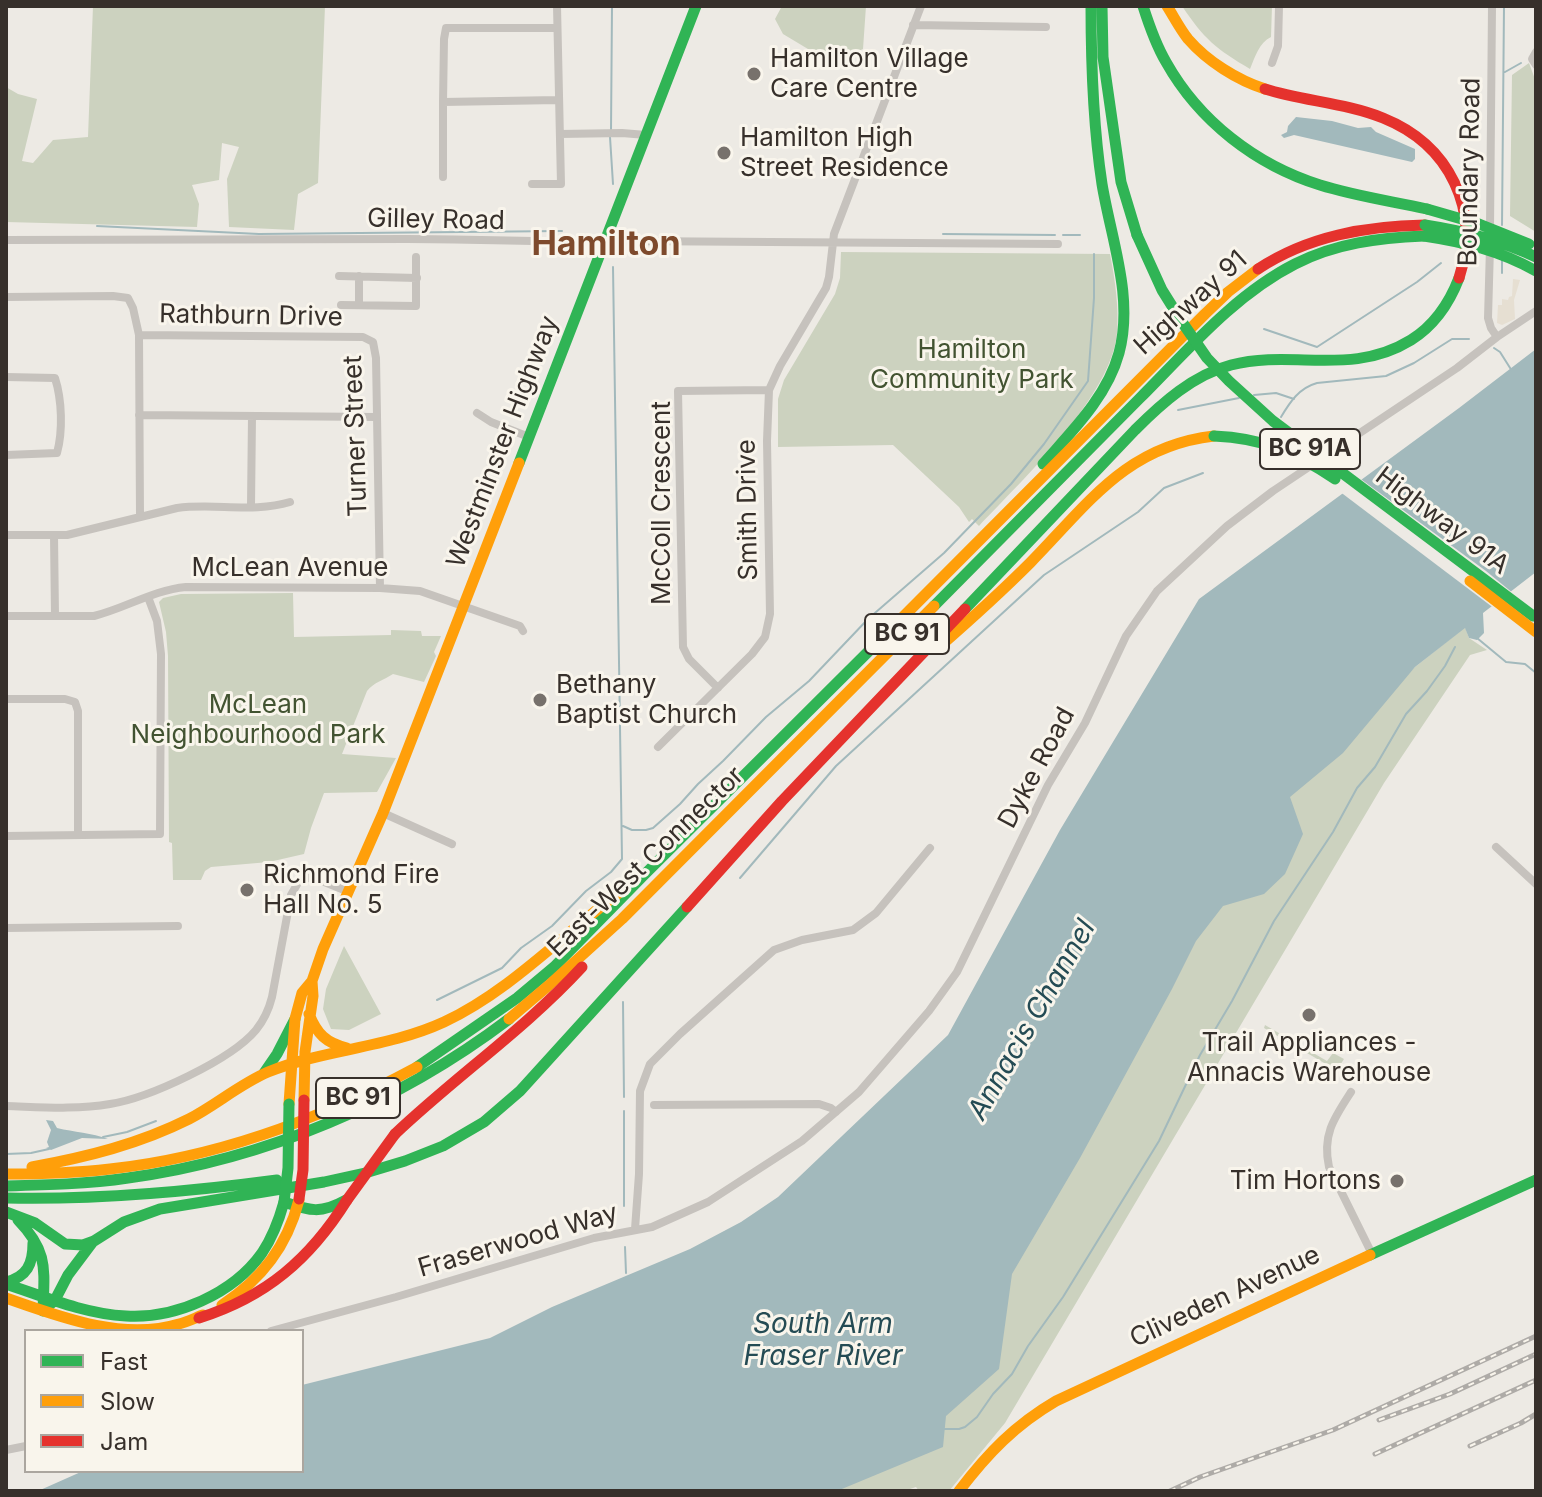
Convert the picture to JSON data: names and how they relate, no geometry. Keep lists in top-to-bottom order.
{
  "streets": {
    "main road": [
      "Highway 91",
      "Westminster Highway",
      "BC 91A",
      "Highway 91A",
      "BC 91",
      "East-West Connector",
      "Cliveden Avenue"
    ],
    "street": [
      "Boundary Road",
      "Gilley Road",
      "Rathburn Drive",
      "Turner Street",
      "McColl Crescent",
      "Smith Drive",
      "McLean Avenue",
      "Dyke Road",
      "Fraserwood Way"
    ]
  },
  "crossings": [
    ["Boundary Road", "Dyke Road"],
    ["Gilley Road", "Westminster Highway"],
    ["Gilley Road", "Smith Drive"],
    ["Highway 91", "East-West Connector"],
    ["Rathburn Drive", "Turner Street"],
    ["Turner Street", "McLean Avenue"],
    ["Westminster Highway", "McLean Avenue"],
    ["McColl Crescent", "Smith Drive"],
    ["Dyke Road", "Fraserwood Way"]
  ],
  "districts": ["Hamilton"],
  "water": ["Annacis Channel", "South Arm Fraser River"],
  "parks": ["Hamilton Community Park", "McLean Neighbourhood Park"],
  "places": [
    "Hamilton Village Care Centre",
    "Hamilton High Street Residence",
    "Bethany Baptist Church",
    "Richmond Fire Hall No. 5",
    "Trail Appliances - Annacis Warehouse",
    "Tim Hortons"
  ],
  "legend": ["Fast", "Slow", "Jam"]
}
